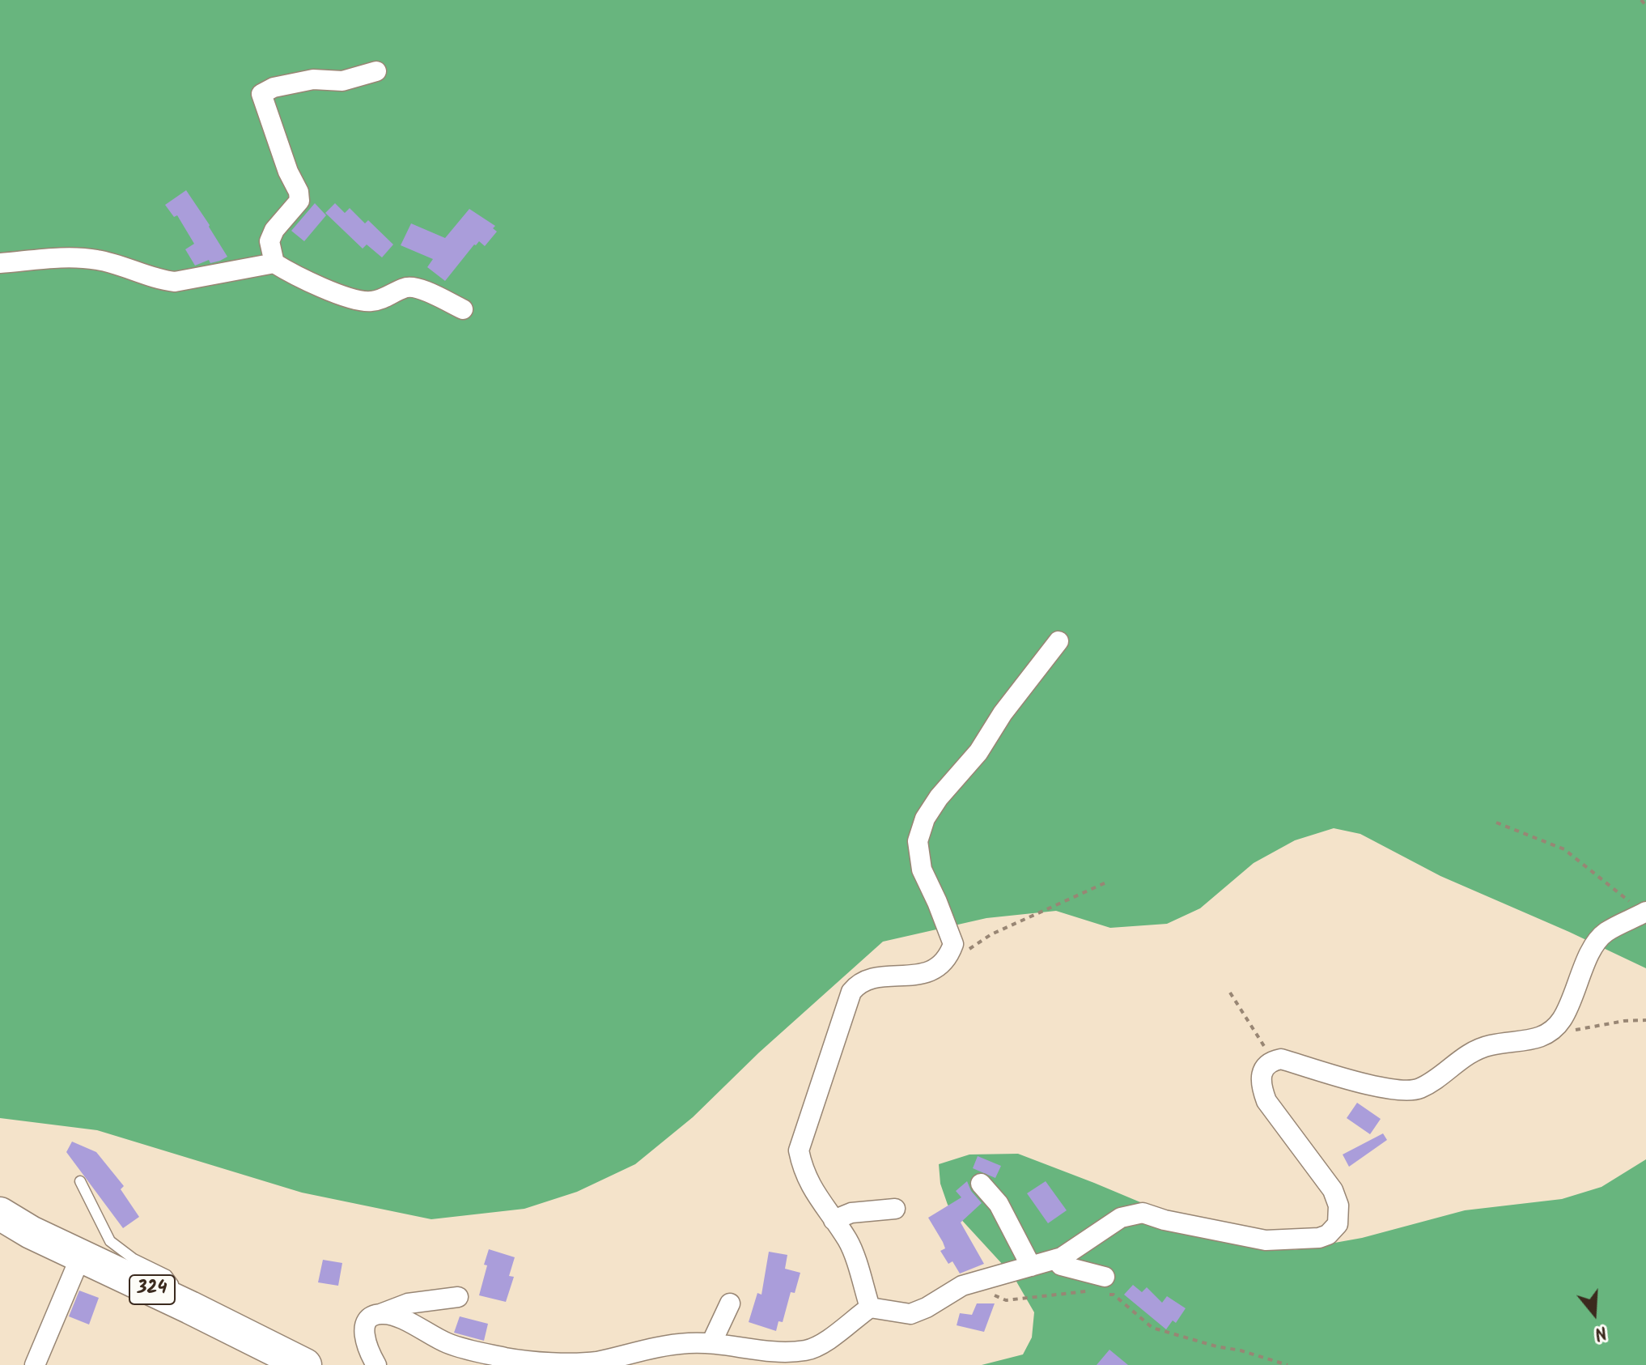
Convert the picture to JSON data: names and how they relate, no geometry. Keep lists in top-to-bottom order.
{
  "streets": {
    "highway": ["324"]
  },
  "north": "bottom"
}
